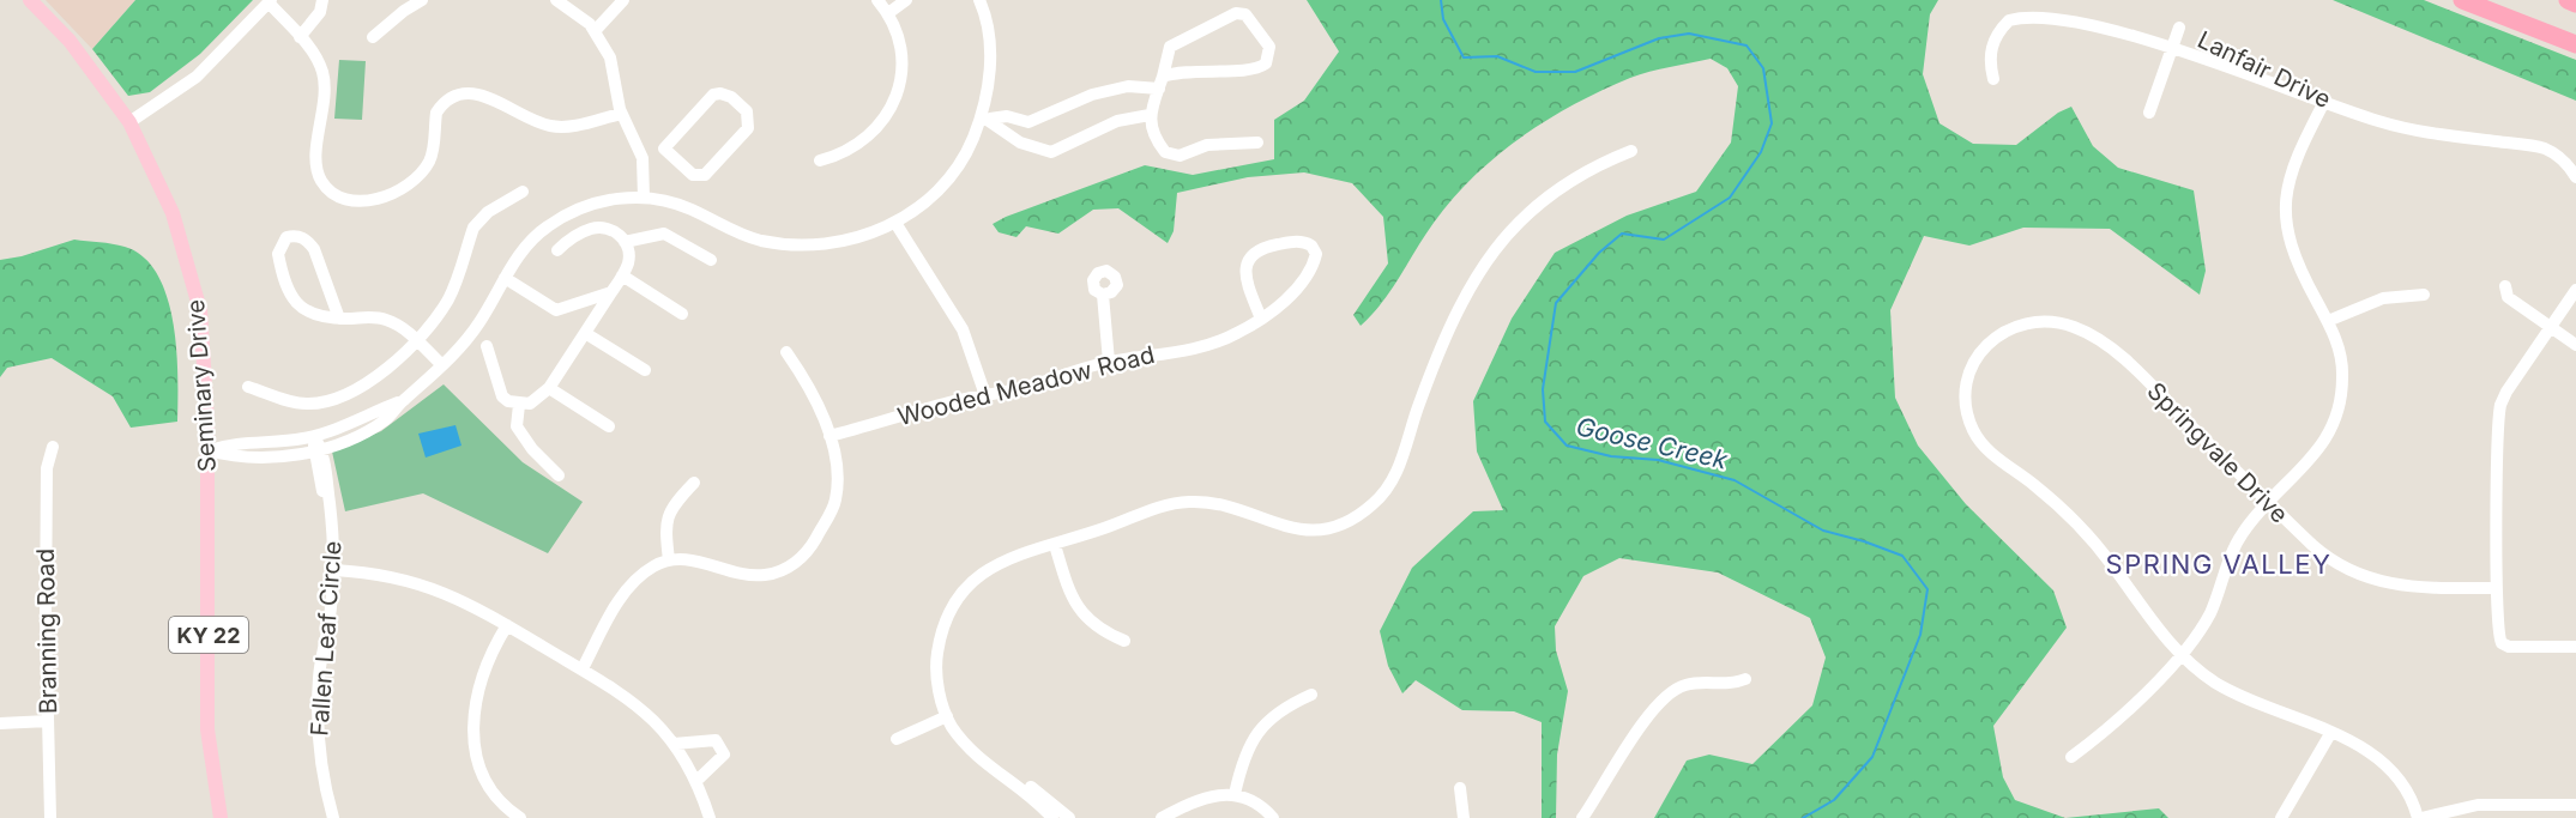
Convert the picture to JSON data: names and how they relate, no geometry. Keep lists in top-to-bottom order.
{
  "streets": {
    "main road": ["Seminary Drive", "KY 22"],
    "street": [
      "Lanfair Drive",
      "Wooded Meadow Road",
      "Springvale Drive",
      "Branning Road",
      "Fallen Leaf Circle"
    ]
  },
  "districts": ["SPRING VALLEY"],
  "water": ["Goose Creek"]
}
